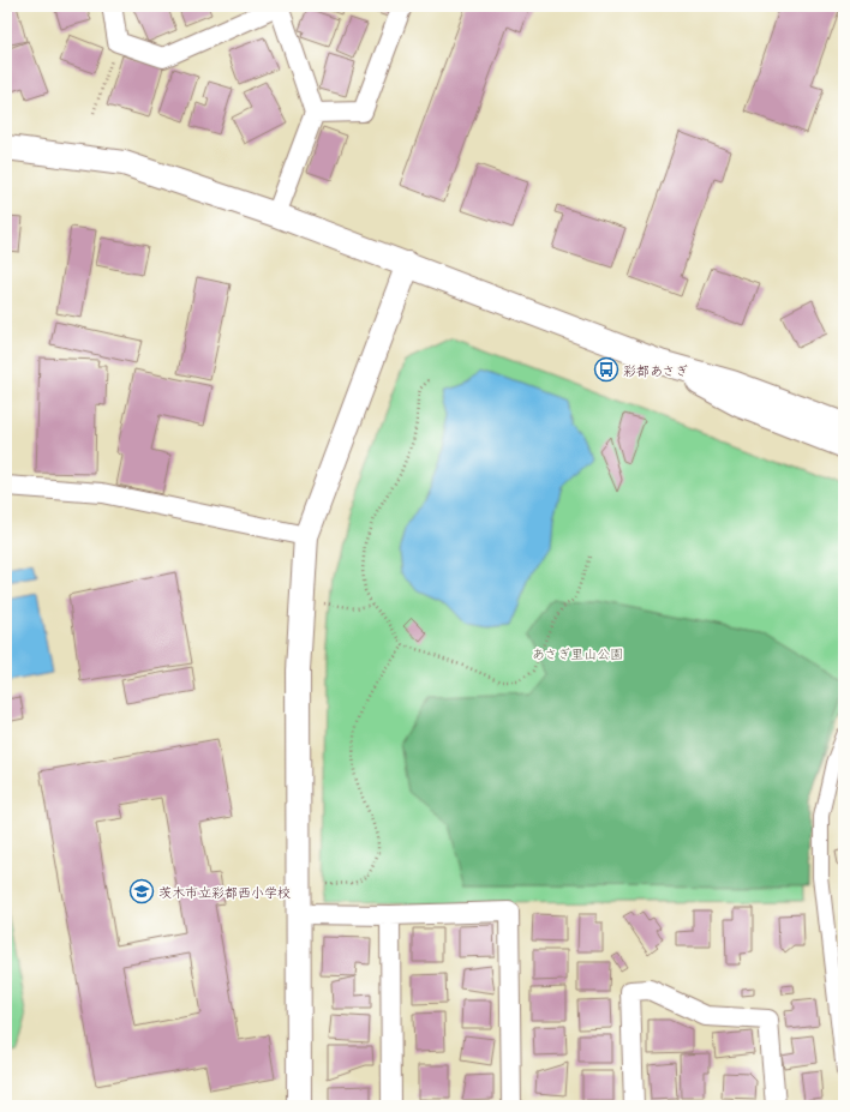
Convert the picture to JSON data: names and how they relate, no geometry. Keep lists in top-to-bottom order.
{
  "parks": ["あさぎ里山公園"],
  "places": {
    "bus stop": ["彩都あさぎ"],
    "school or university": ["茨木市立彩都西小学校"]
  }
}
